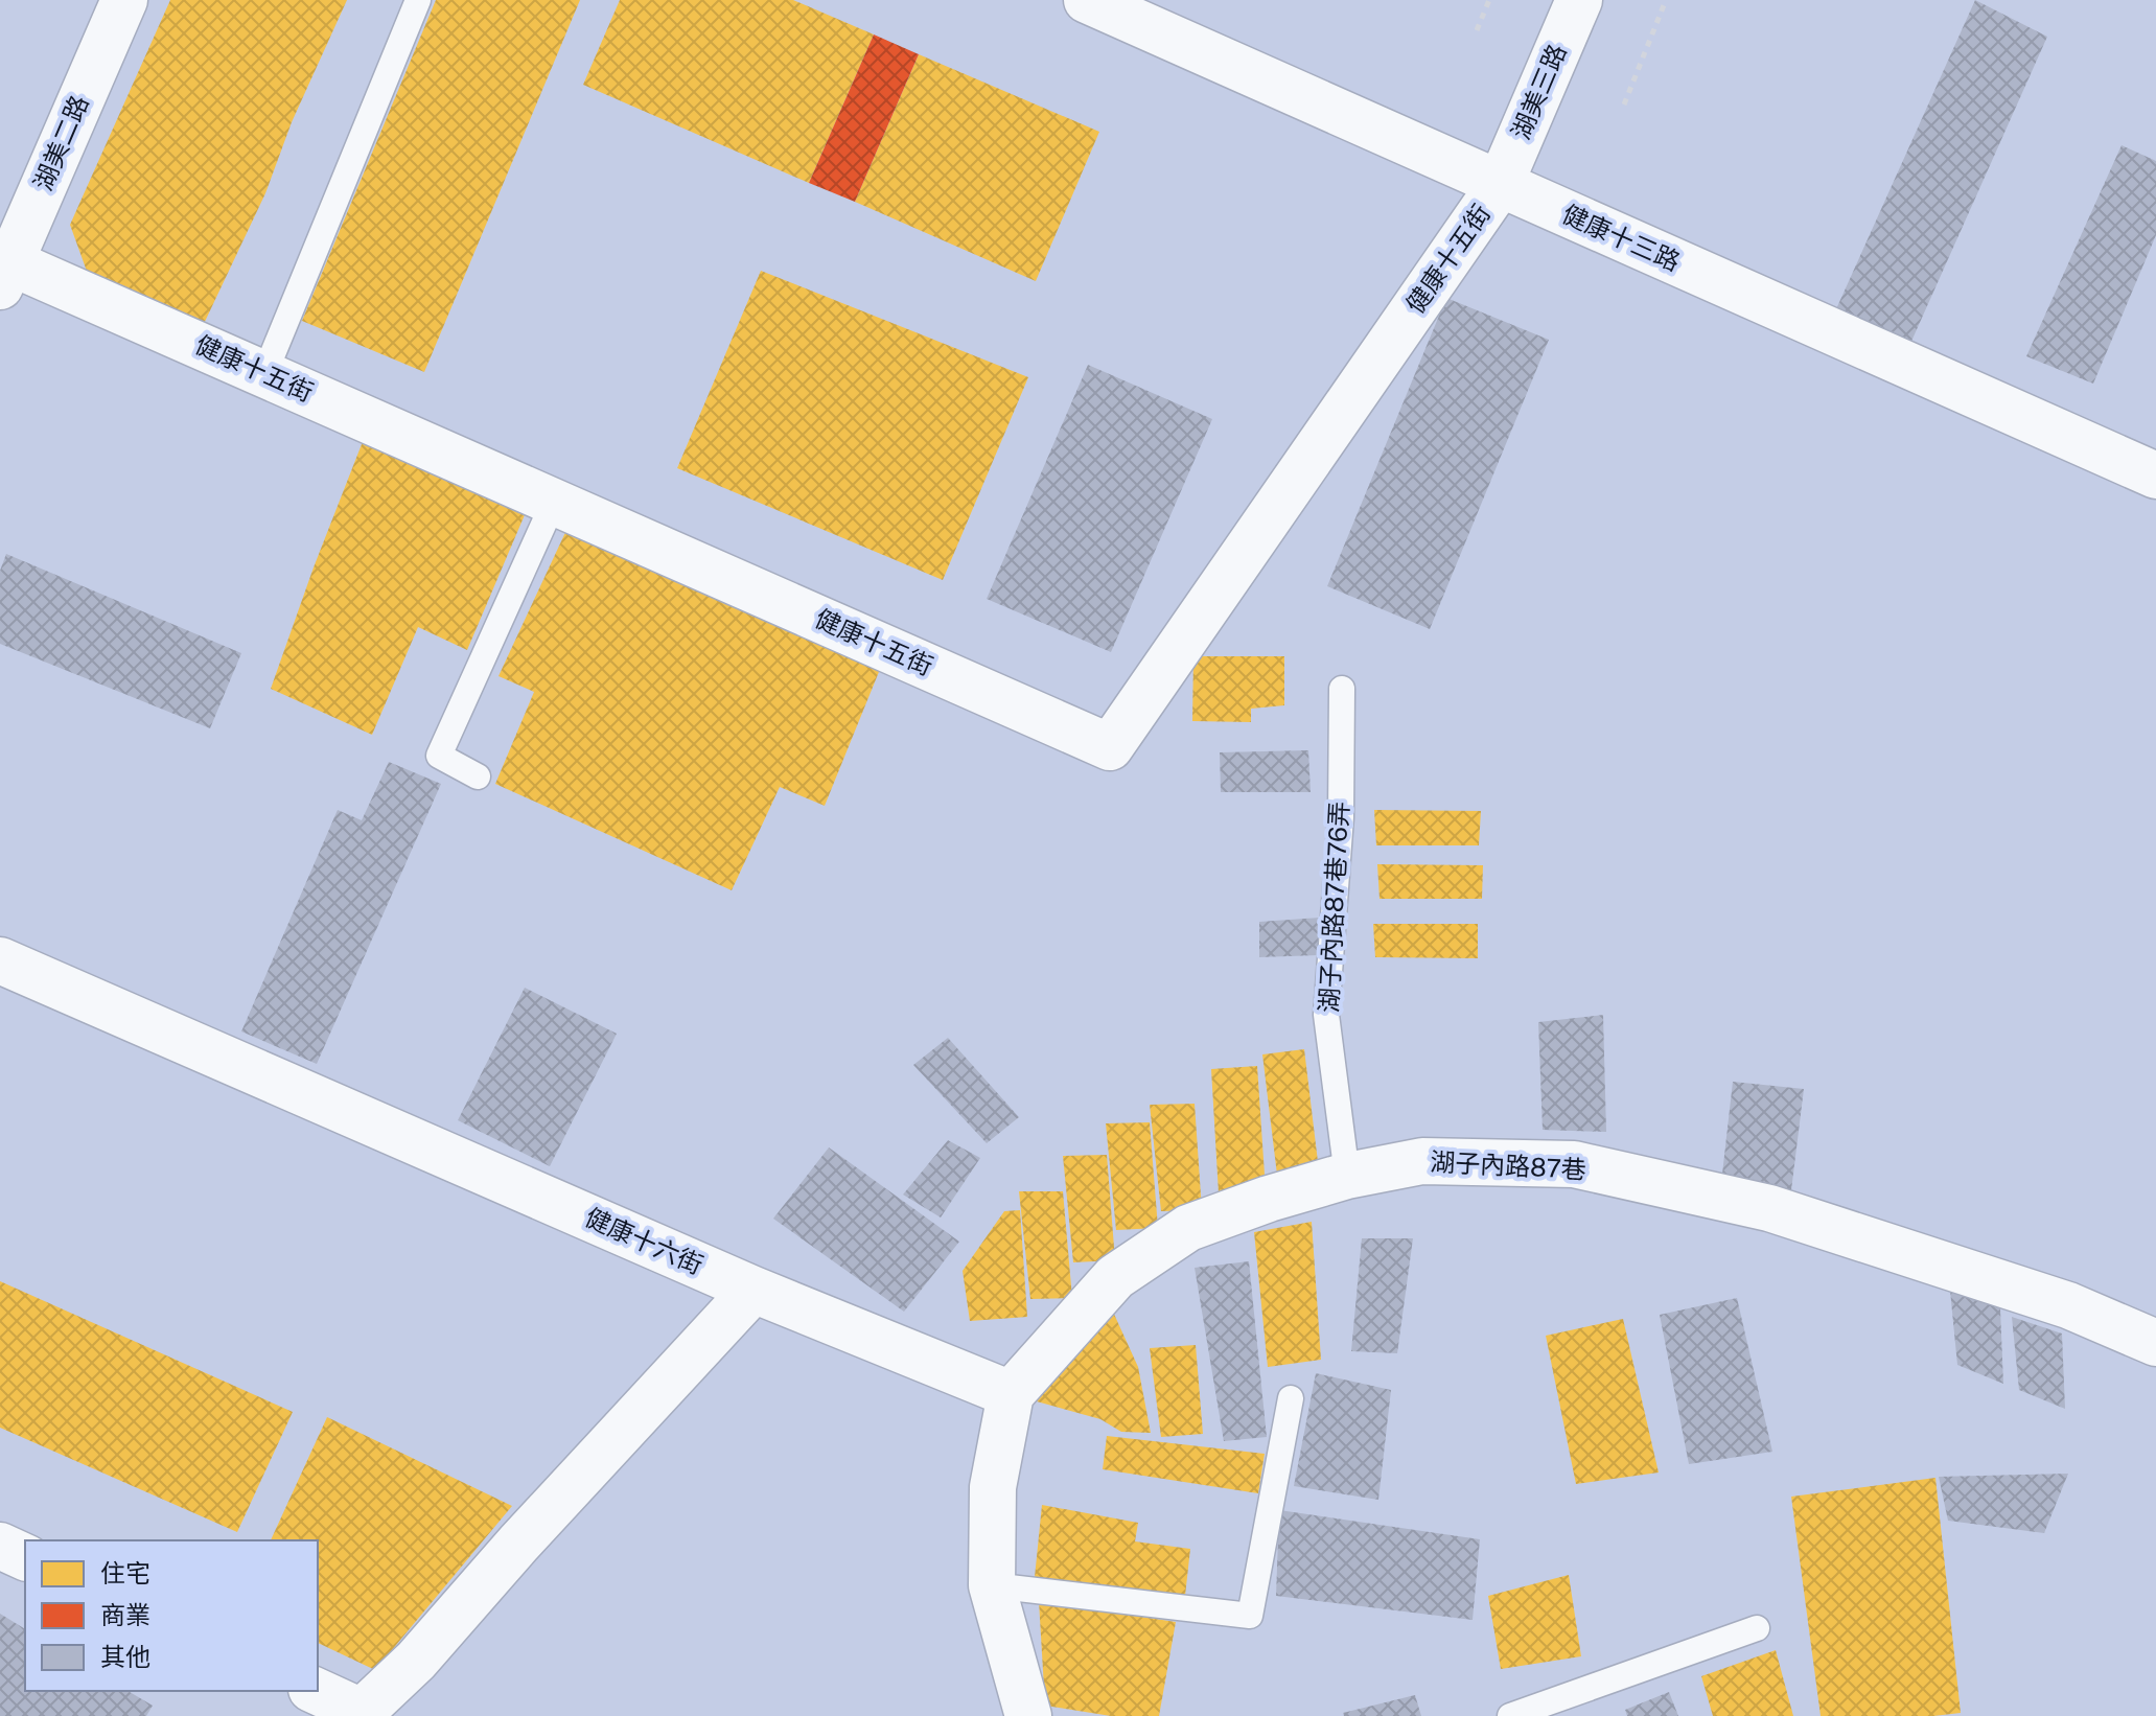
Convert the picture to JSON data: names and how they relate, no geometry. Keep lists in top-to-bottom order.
{
  "streets": {
    "street": [
      "湖美三路",
      "湖美二路",
      "健康十三路",
      "健康十五街",
      "湖子內路87巷",
      "健康十六街"
    ],
    "lane": ["湖子內路87巷76弄"]
  },
  "crossings": [
    ["湖美三路", "健康十三路"],
    ["湖美三路", "健康十五街"],
    ["湖美二路", "健康十五街"],
    ["健康十三路", "健康十五街"],
    ["湖子內路87巷76弄", "湖子內路87巷"],
    ["湖子內路87巷", "健康十六街"]
  ],
  "legend": ["住宅", "商業", "其他"]
}
